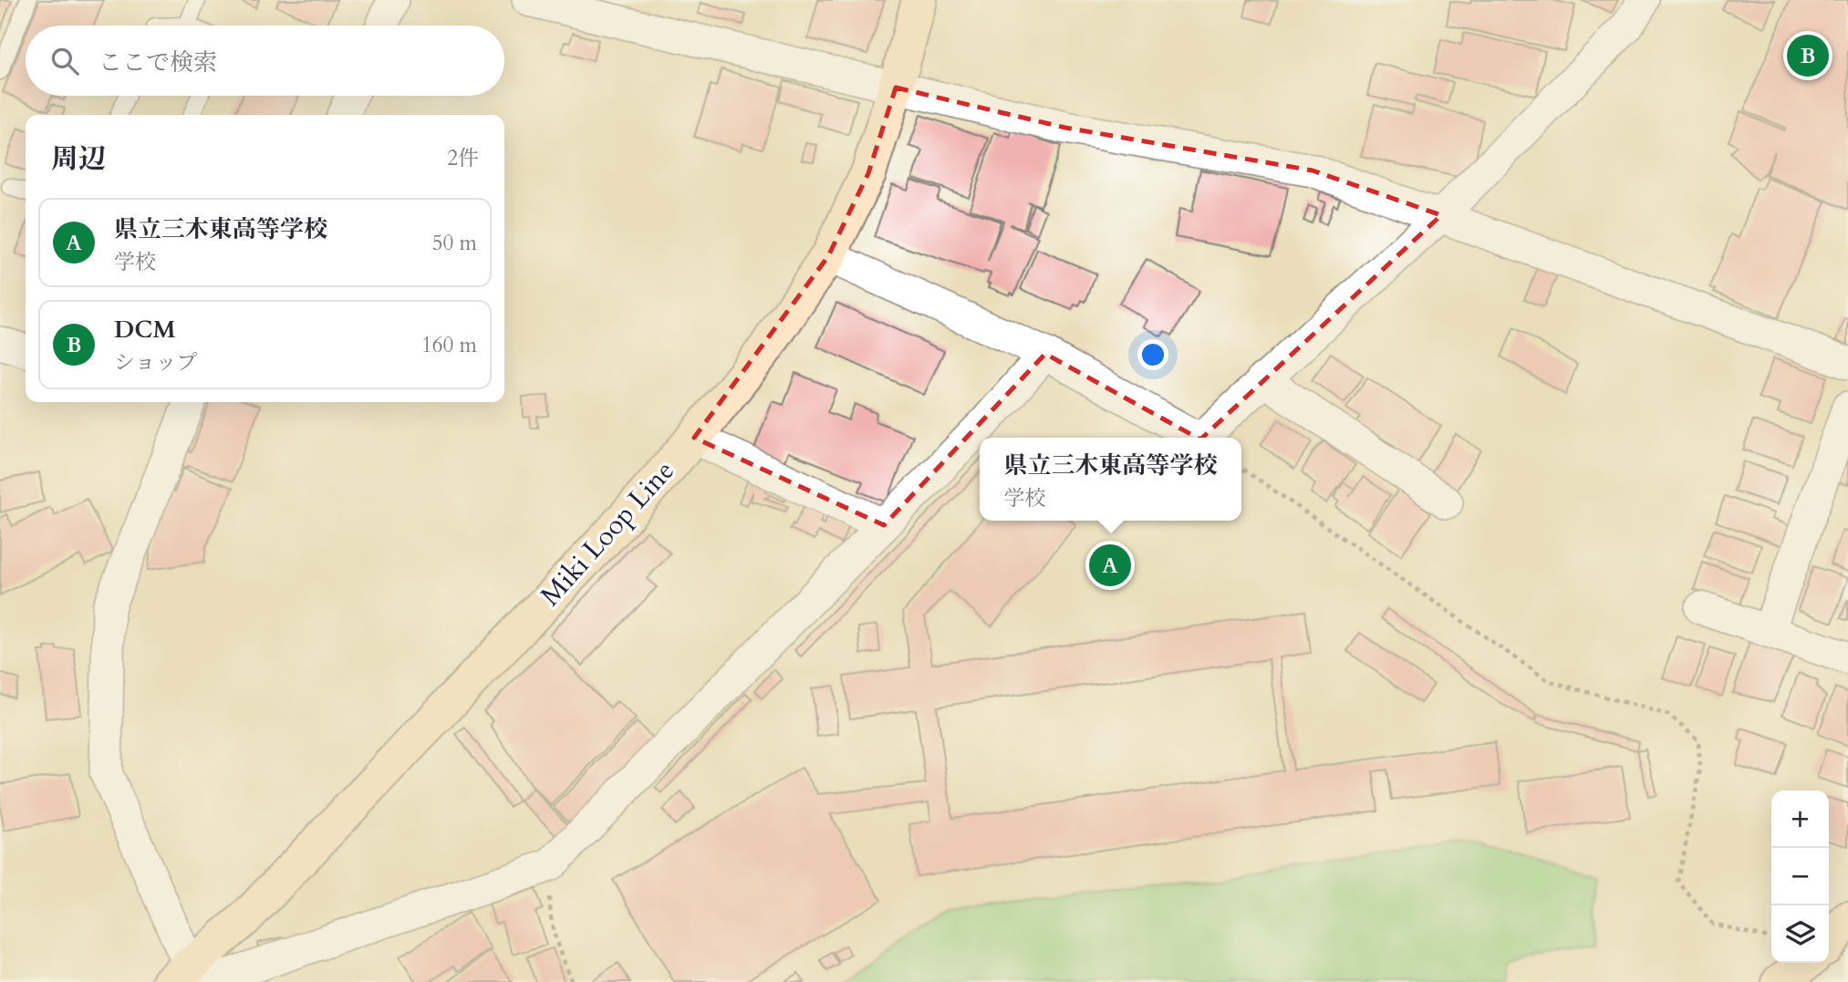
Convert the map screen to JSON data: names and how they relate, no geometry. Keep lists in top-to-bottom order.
{
  "streets": {
    "main road": ["Miki Loop Line"]
  },
  "page": {
    "search": "ここで検索",
    "pins": ["B", "A"],
    "heading": ["周辺", "2件"],
    "list": [
      {
        "mark": "A",
        "name": "県立三木東高等学校",
        "note": "学校",
        "value": "50 m"
      },
      {
        "mark": "B",
        "name": "DCM",
        "note": "ショップ",
        "value": "160 m"
      }
    ],
    "popup": ["県立三木東高等学校", "学校"],
    "map_buttons": ["+", "−"]
  }
}
